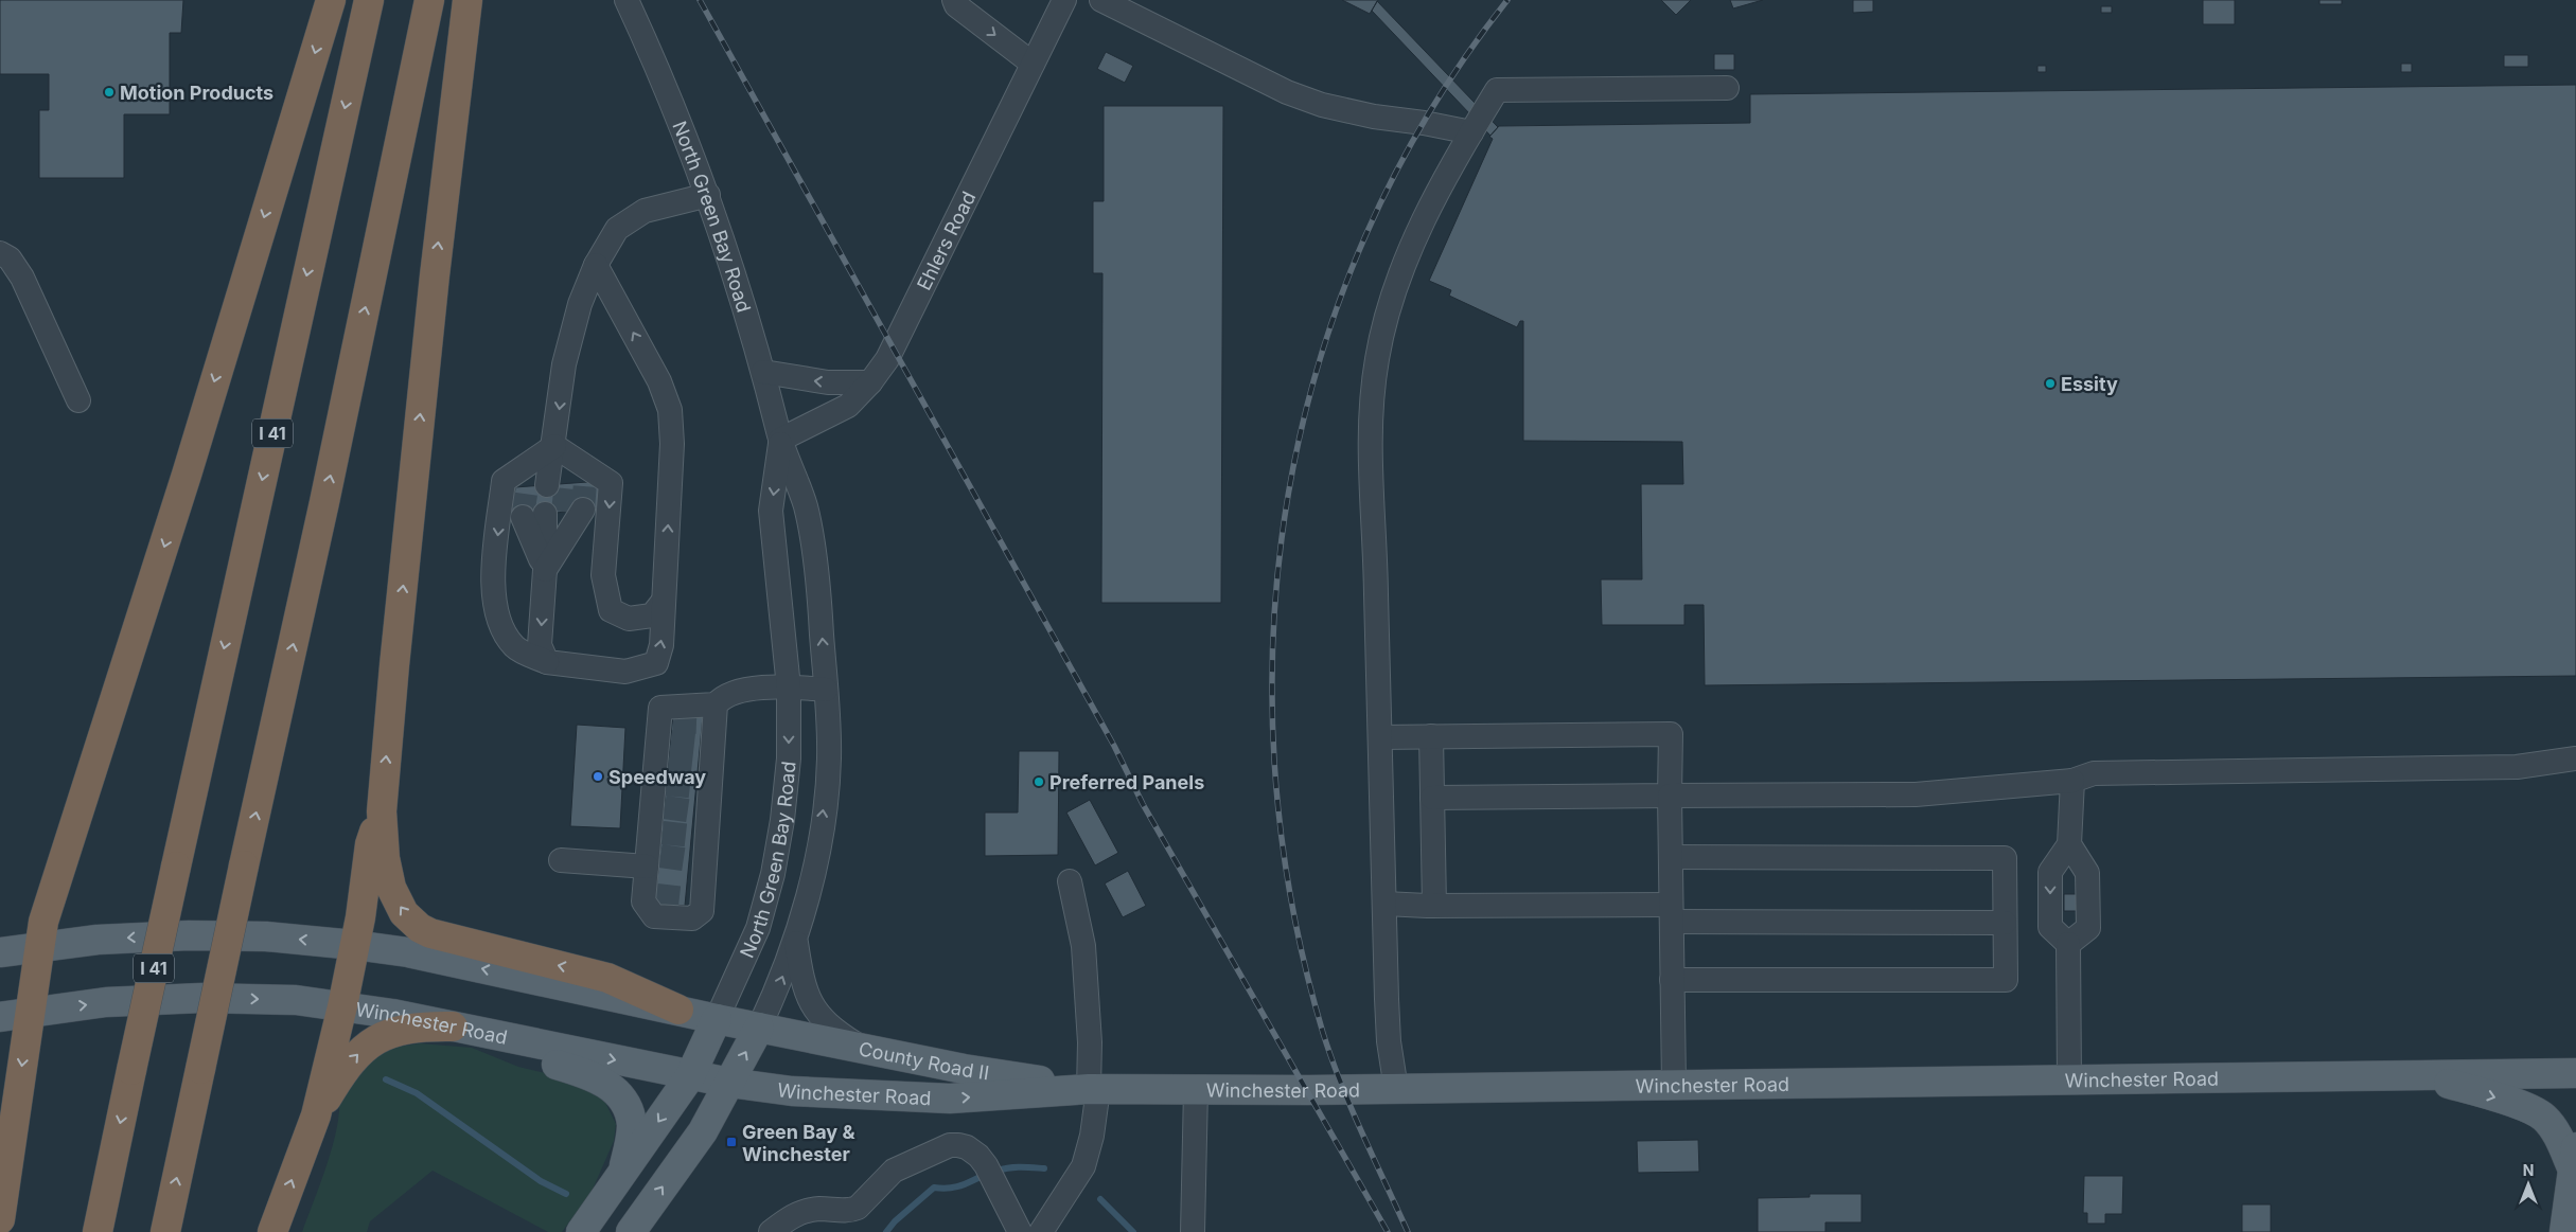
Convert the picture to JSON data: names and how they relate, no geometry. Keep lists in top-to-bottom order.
{
  "streets": {
    "highway": ["I 41"],
    "main road": ["North Green Bay Road", "Winchester Road", "County Road II"],
    "street": ["Ehlers Road"]
  },
  "crossings": [
    ["North Green Bay Road", "Ehlers Road"],
    ["North Green Bay Road", "Winchester Road"],
    ["North Green Bay Road", "County Road II"],
    ["Winchester Road", "County Road II"]
  ],
  "places": {
    "other": [
      "Motion Products",
      "Essity",
      "Speedway",
      "Preferred Panels"
    ],
    "transit": ["Green Bay & Winchester"]
  },
  "north": "top"
}
